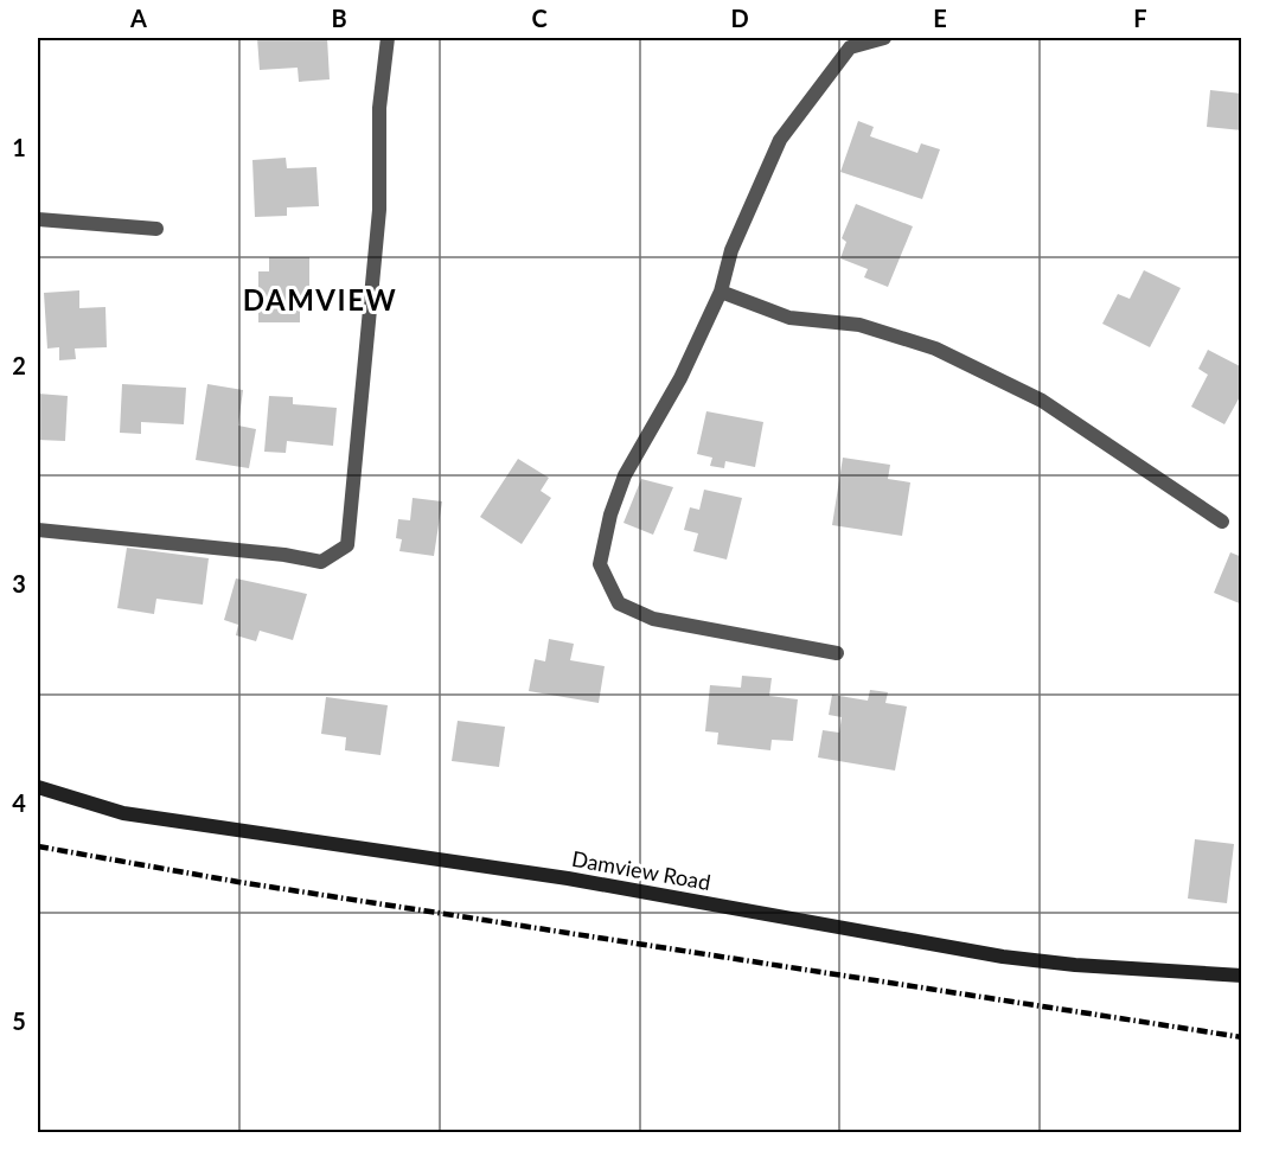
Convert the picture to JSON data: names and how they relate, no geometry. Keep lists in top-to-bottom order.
{
  "streets": {
    "street": ["Damview Road"]
  },
  "districts": ["DAMVIEW"],
  "grid": {
    "columns": [
      "A",
      "B",
      "C",
      "D",
      "E",
      "F"
    ],
    "rows": [
      "1",
      "2",
      "3",
      "4",
      "5"
    ]
  }
}
